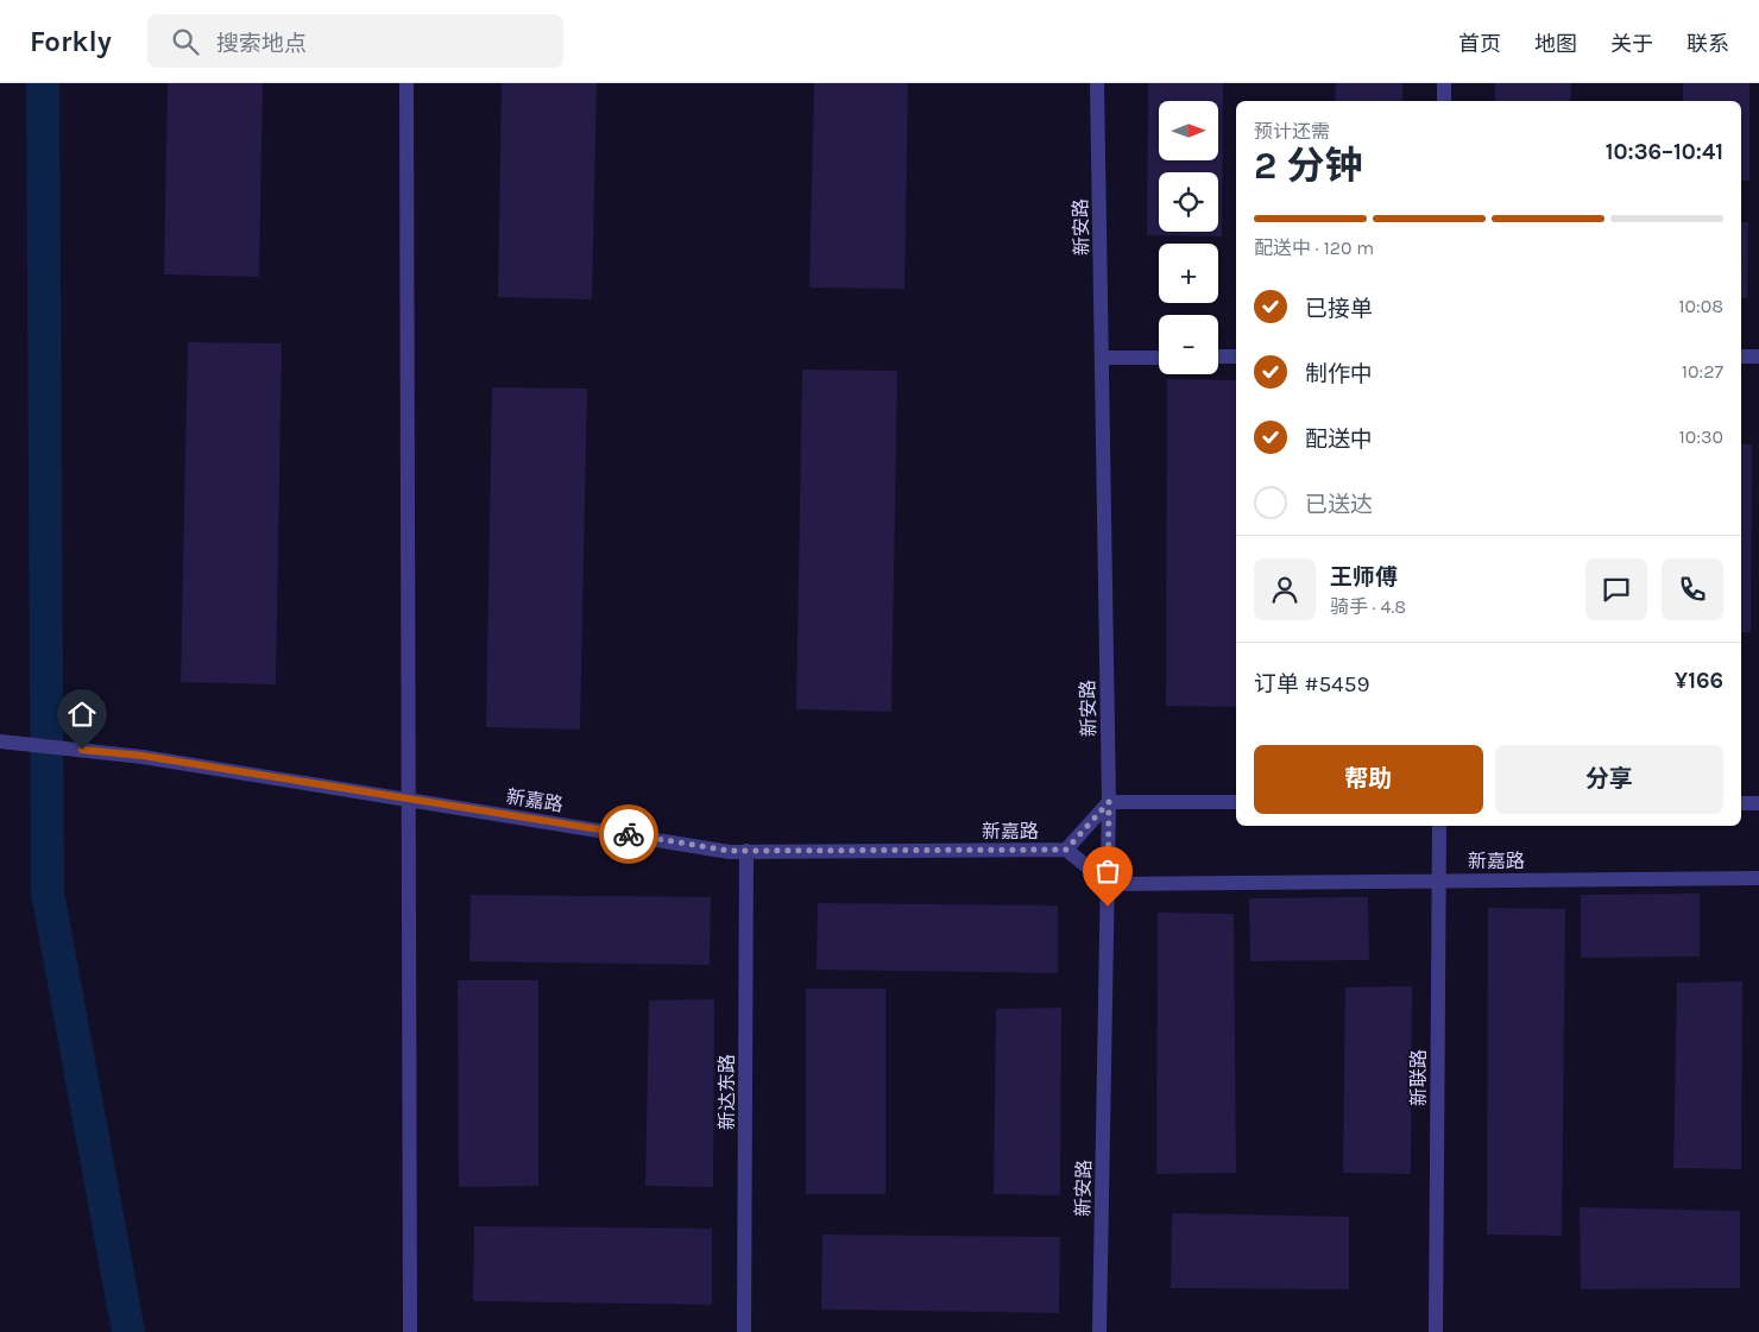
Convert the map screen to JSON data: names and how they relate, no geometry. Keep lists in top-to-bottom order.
{
  "streets": {
    "street": [
      "新安路",
      "新嘉路",
      "新联路",
      "新达东路"
    ]
  },
  "crossings": [
    ["新安路", "新嘉路"],
    ["新嘉路", "新联路"],
    ["新嘉路", "新达东路"]
  ],
  "north": "right",
  "page": {
    "header": "Forkly",
    "search": "搜索地点",
    "nav": [
      "首页",
      "地图",
      "关于",
      "联系"
    ],
    "map_buttons": ["+", "−"],
    "heading": ["2 分钟", "预计还需", "10:36–10:41"],
    "panel": [
      "王师傅",
      "骑手 · 4.8",
      "订单 #5459",
      "¥166"
    ],
    "bar": "配送中 · 120 m",
    "list": [
      ["已接单", "10:08"],
      ["制作中", "10:27"],
      ["配送中", "10:30"],
      "已送达"
    ],
    "buttons": ["帮助", "分享"]
  }
}
